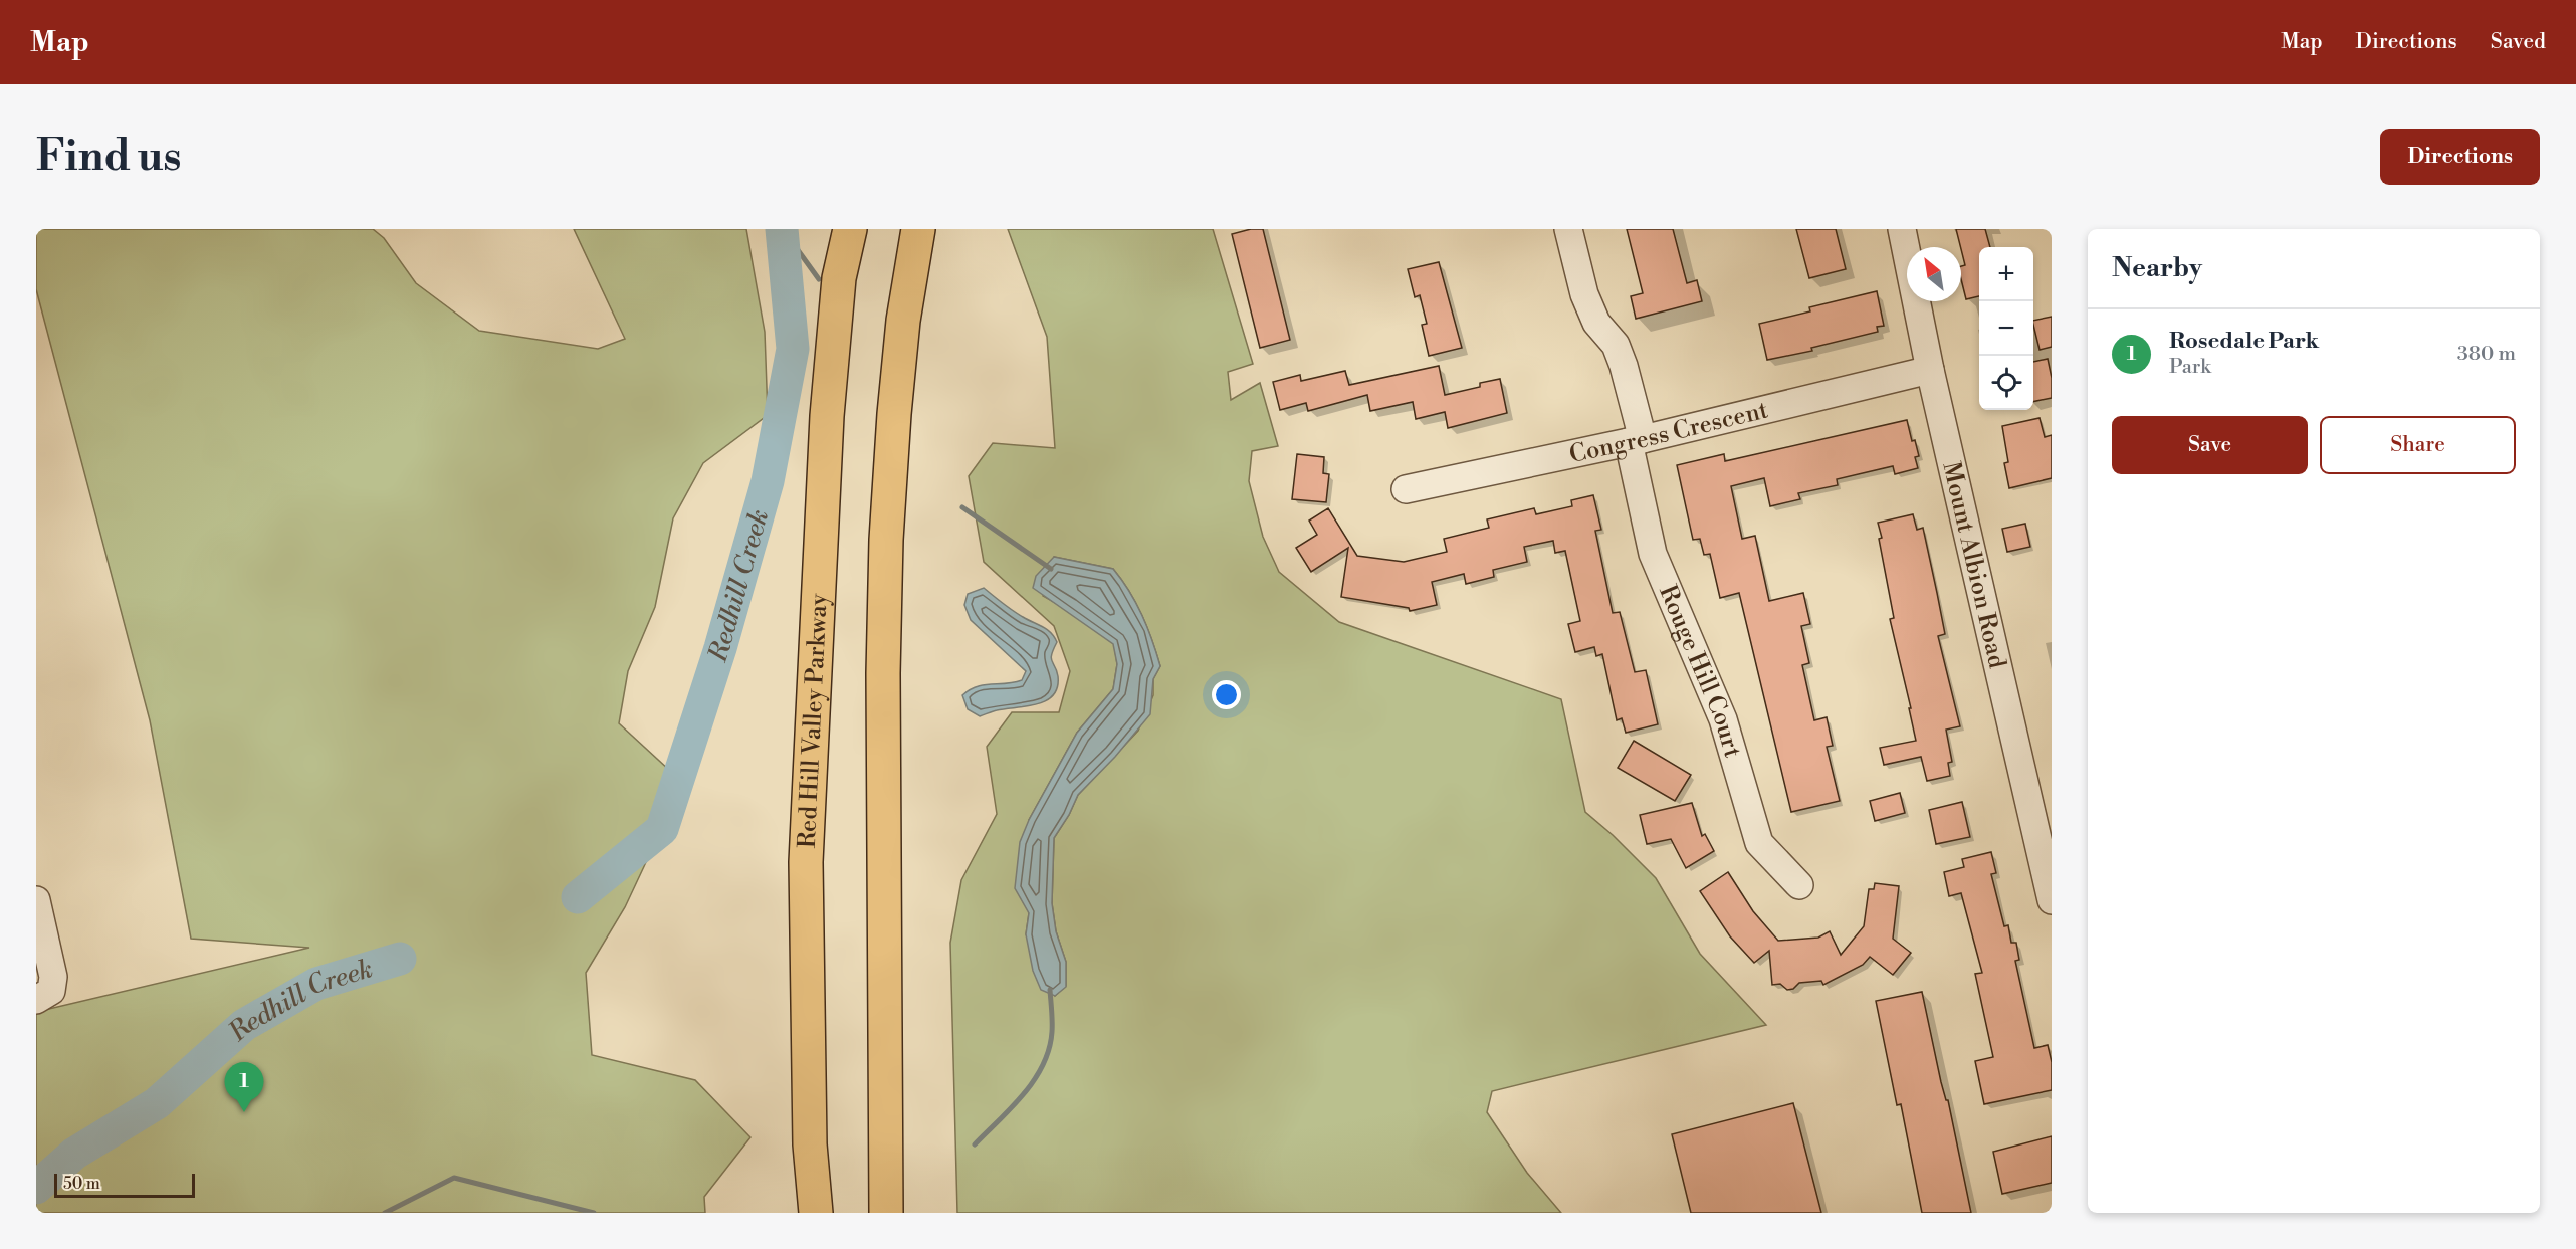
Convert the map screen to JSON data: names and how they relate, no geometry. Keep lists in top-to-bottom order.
{
  "streets": {
    "highway": ["Red Hill Valley Parkway"],
    "street": ["Congress Crescent", "Mount Albion Road", "Rouge Hill Court"]
  },
  "crossings": [
    ["Congress Crescent", "Mount Albion Road"],
    ["Congress Crescent", "Rouge Hill Court"]
  ],
  "water": ["Redhill Creek"],
  "scale_bar": "50 m",
  "north": "top left",
  "page": {
    "header": "Map",
    "nav": ["Map", "Directions", "Saved"],
    "buttons": [
      "Directions",
      ["Save", "Share"]
    ],
    "title": "Find us",
    "heading": "Nearby",
    "map_buttons": ["+", "−"],
    "list": [
      {
        "mark": "1",
        "name": "Rosedale Park",
        "note": "Park",
        "value": "380 m"
      }
    ],
    "pins": "1",
    "scale": "50 m"
  }
}
